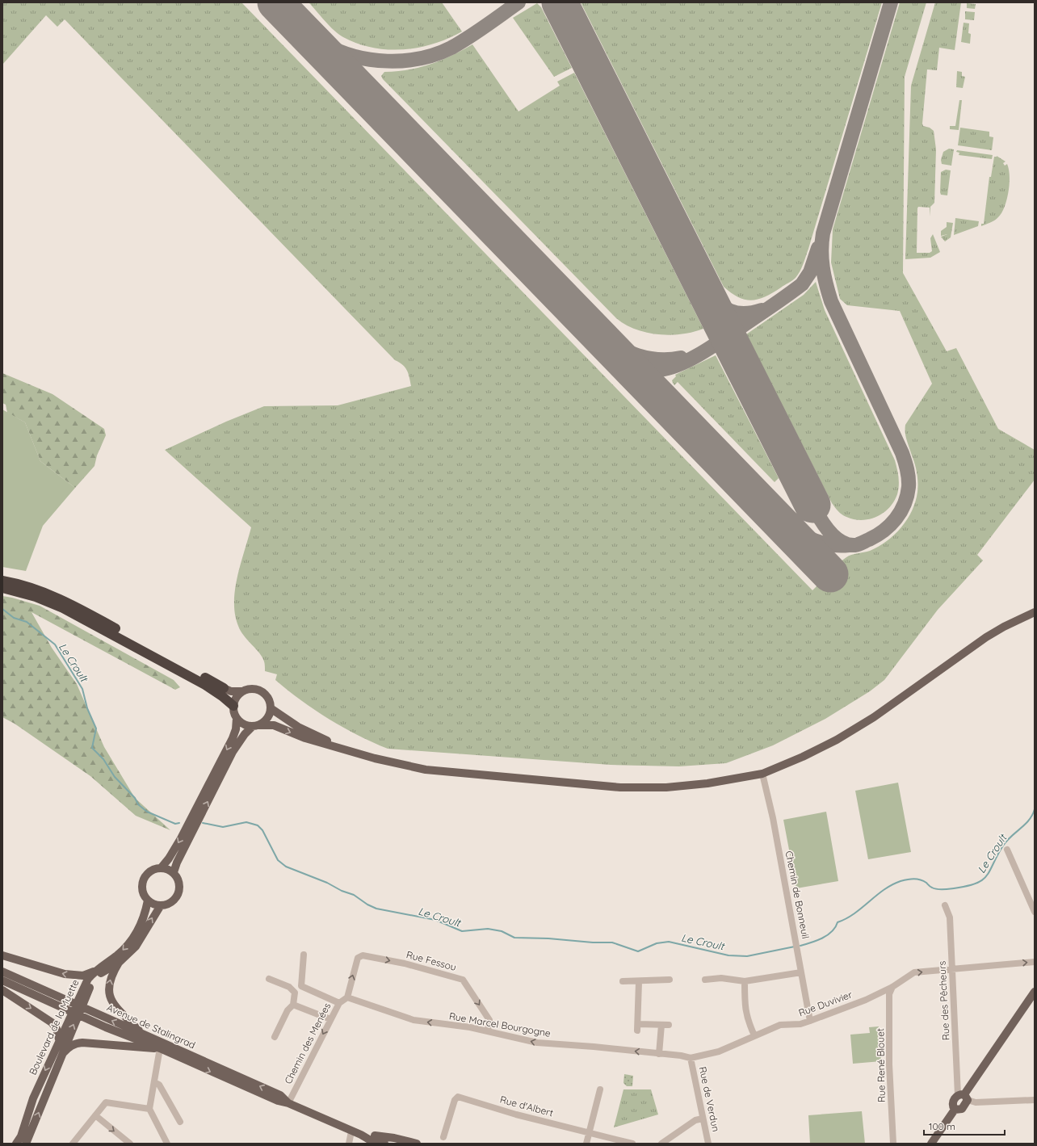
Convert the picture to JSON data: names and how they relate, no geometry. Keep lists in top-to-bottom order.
{
  "streets": {
    "main road": ["Avenue de Stalingrad", "Boulevard de la Muette"],
    "street": [
      "Chemin de Bonneuil",
      "Rue Fessou",
      "Rue des Pêcheurs",
      "Rue Duvivier",
      "Rue Marcel Bourgogne",
      "Chemin des Menées",
      "Rue René Blouet",
      "Rue de Verdun",
      "Rue d'Albert"
    ]
  },
  "crossings": [
    ["Chemin de Bonneuil", "Rue Duvivier"],
    ["Rue Fessou", "Rue Marcel Bourgogne"],
    ["Rue Fessou", "Chemin des Menées"],
    ["Rue des Pêcheurs", "Rue Duvivier"],
    ["Rue Duvivier", "Rue Marcel Bourgogne"],
    ["Rue Duvivier", "Rue René Blouet"],
    ["Rue Duvivier", "Rue de Verdun"],
    ["Rue Marcel Bourgogne", "Chemin des Menées"],
    ["Rue Marcel Bourgogne", "Rue de Verdun"],
    ["Avenue de Stalingrad", "Chemin des Menées"]
  ],
  "one_way": ["Rue Duvivier", "Rue Marcel Bourgogne"],
  "water": ["Le Croult"],
  "scale_bar": "100 m"
}
